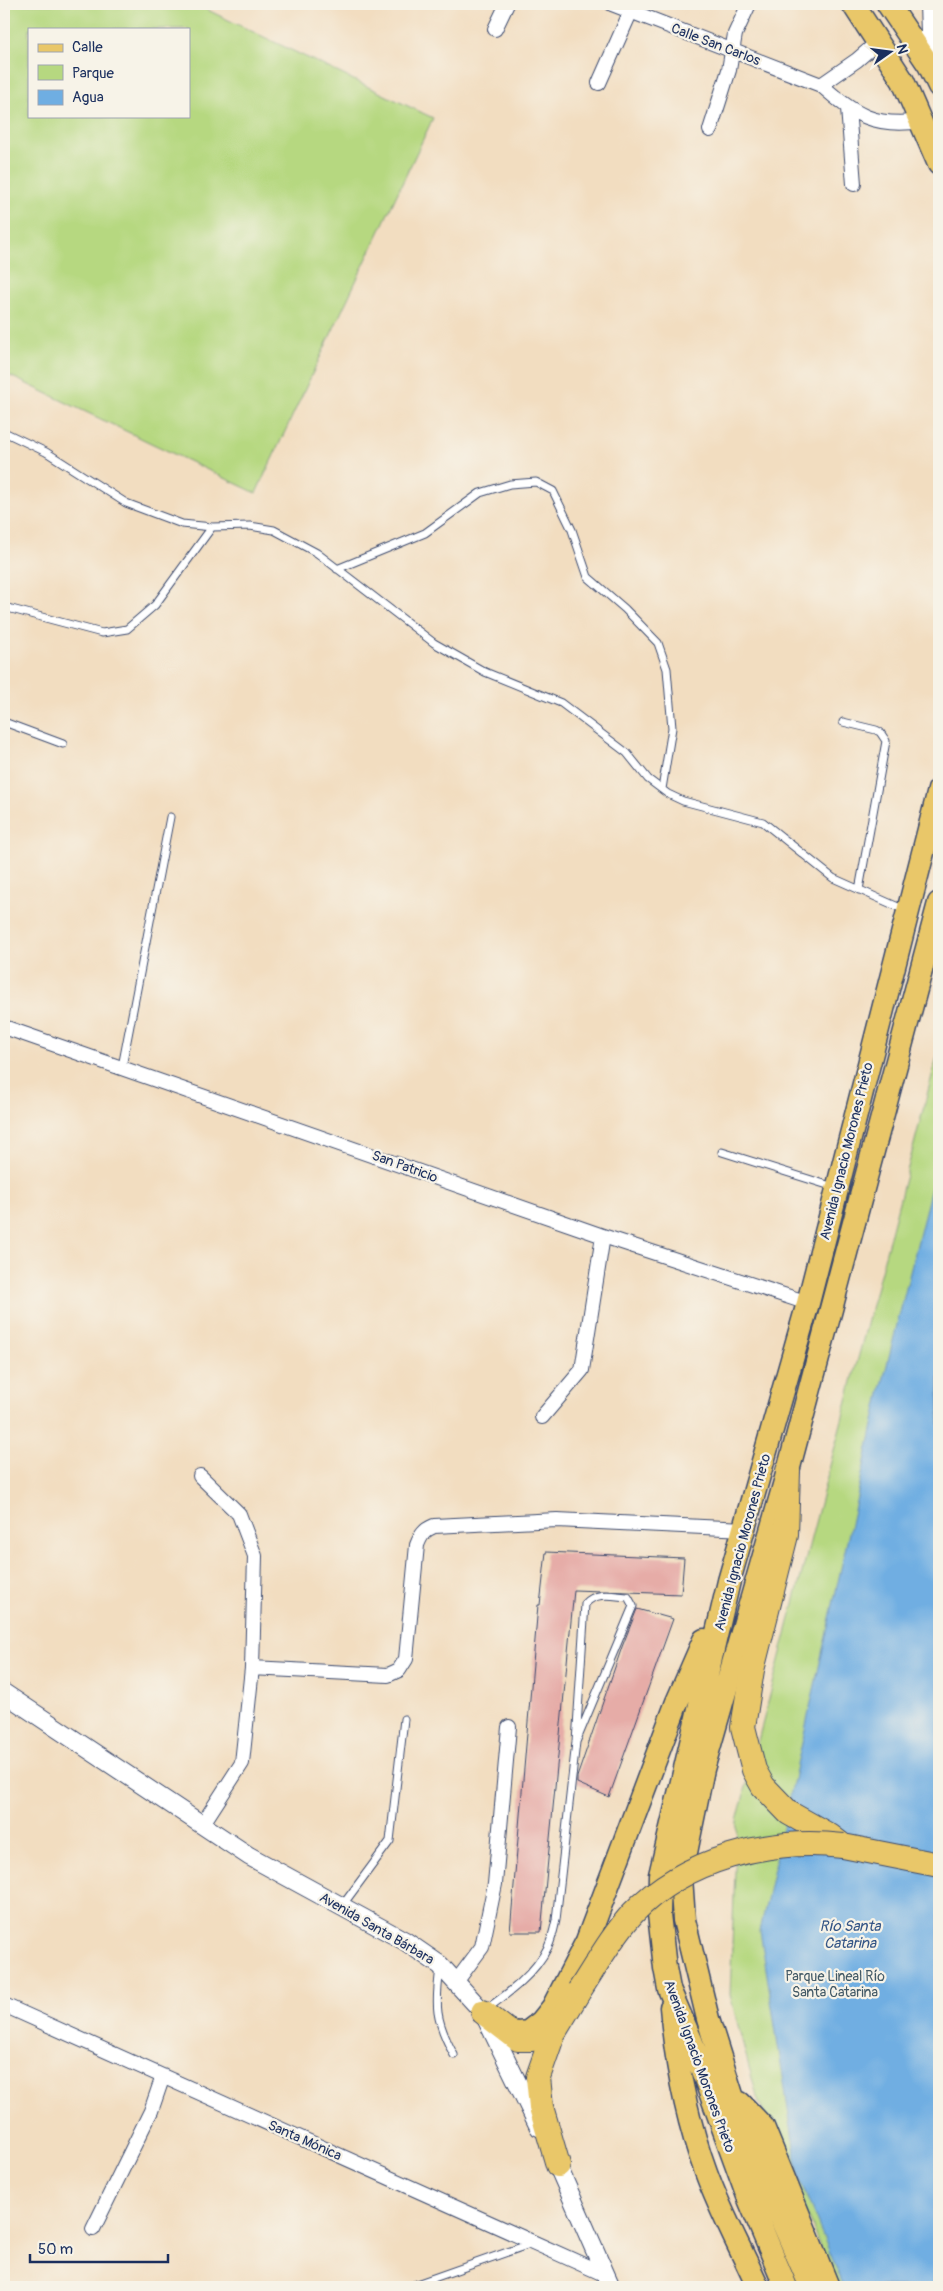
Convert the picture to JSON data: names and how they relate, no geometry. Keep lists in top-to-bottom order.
{
  "streets": {
    "main road": ["Avenida Ignacio Morones Prieto"],
    "street": [
      "Calle San Carlos",
      "San Patricio",
      "Avenida Santa Bárbara",
      "Santa Mónica"
    ]
  },
  "crossings": [
    ["Avenida Ignacio Morones Prieto", "San Patricio"],
    ["Avenida Santa Bárbara", "Santa Mónica"]
  ],
  "water": ["Río Santa Catarina"],
  "parks": ["Parque Lineal Río Santa Catarina"],
  "legend": ["Calle", "Parque", "Agua"],
  "scale_bar": "50 m",
  "north": "right"
}
